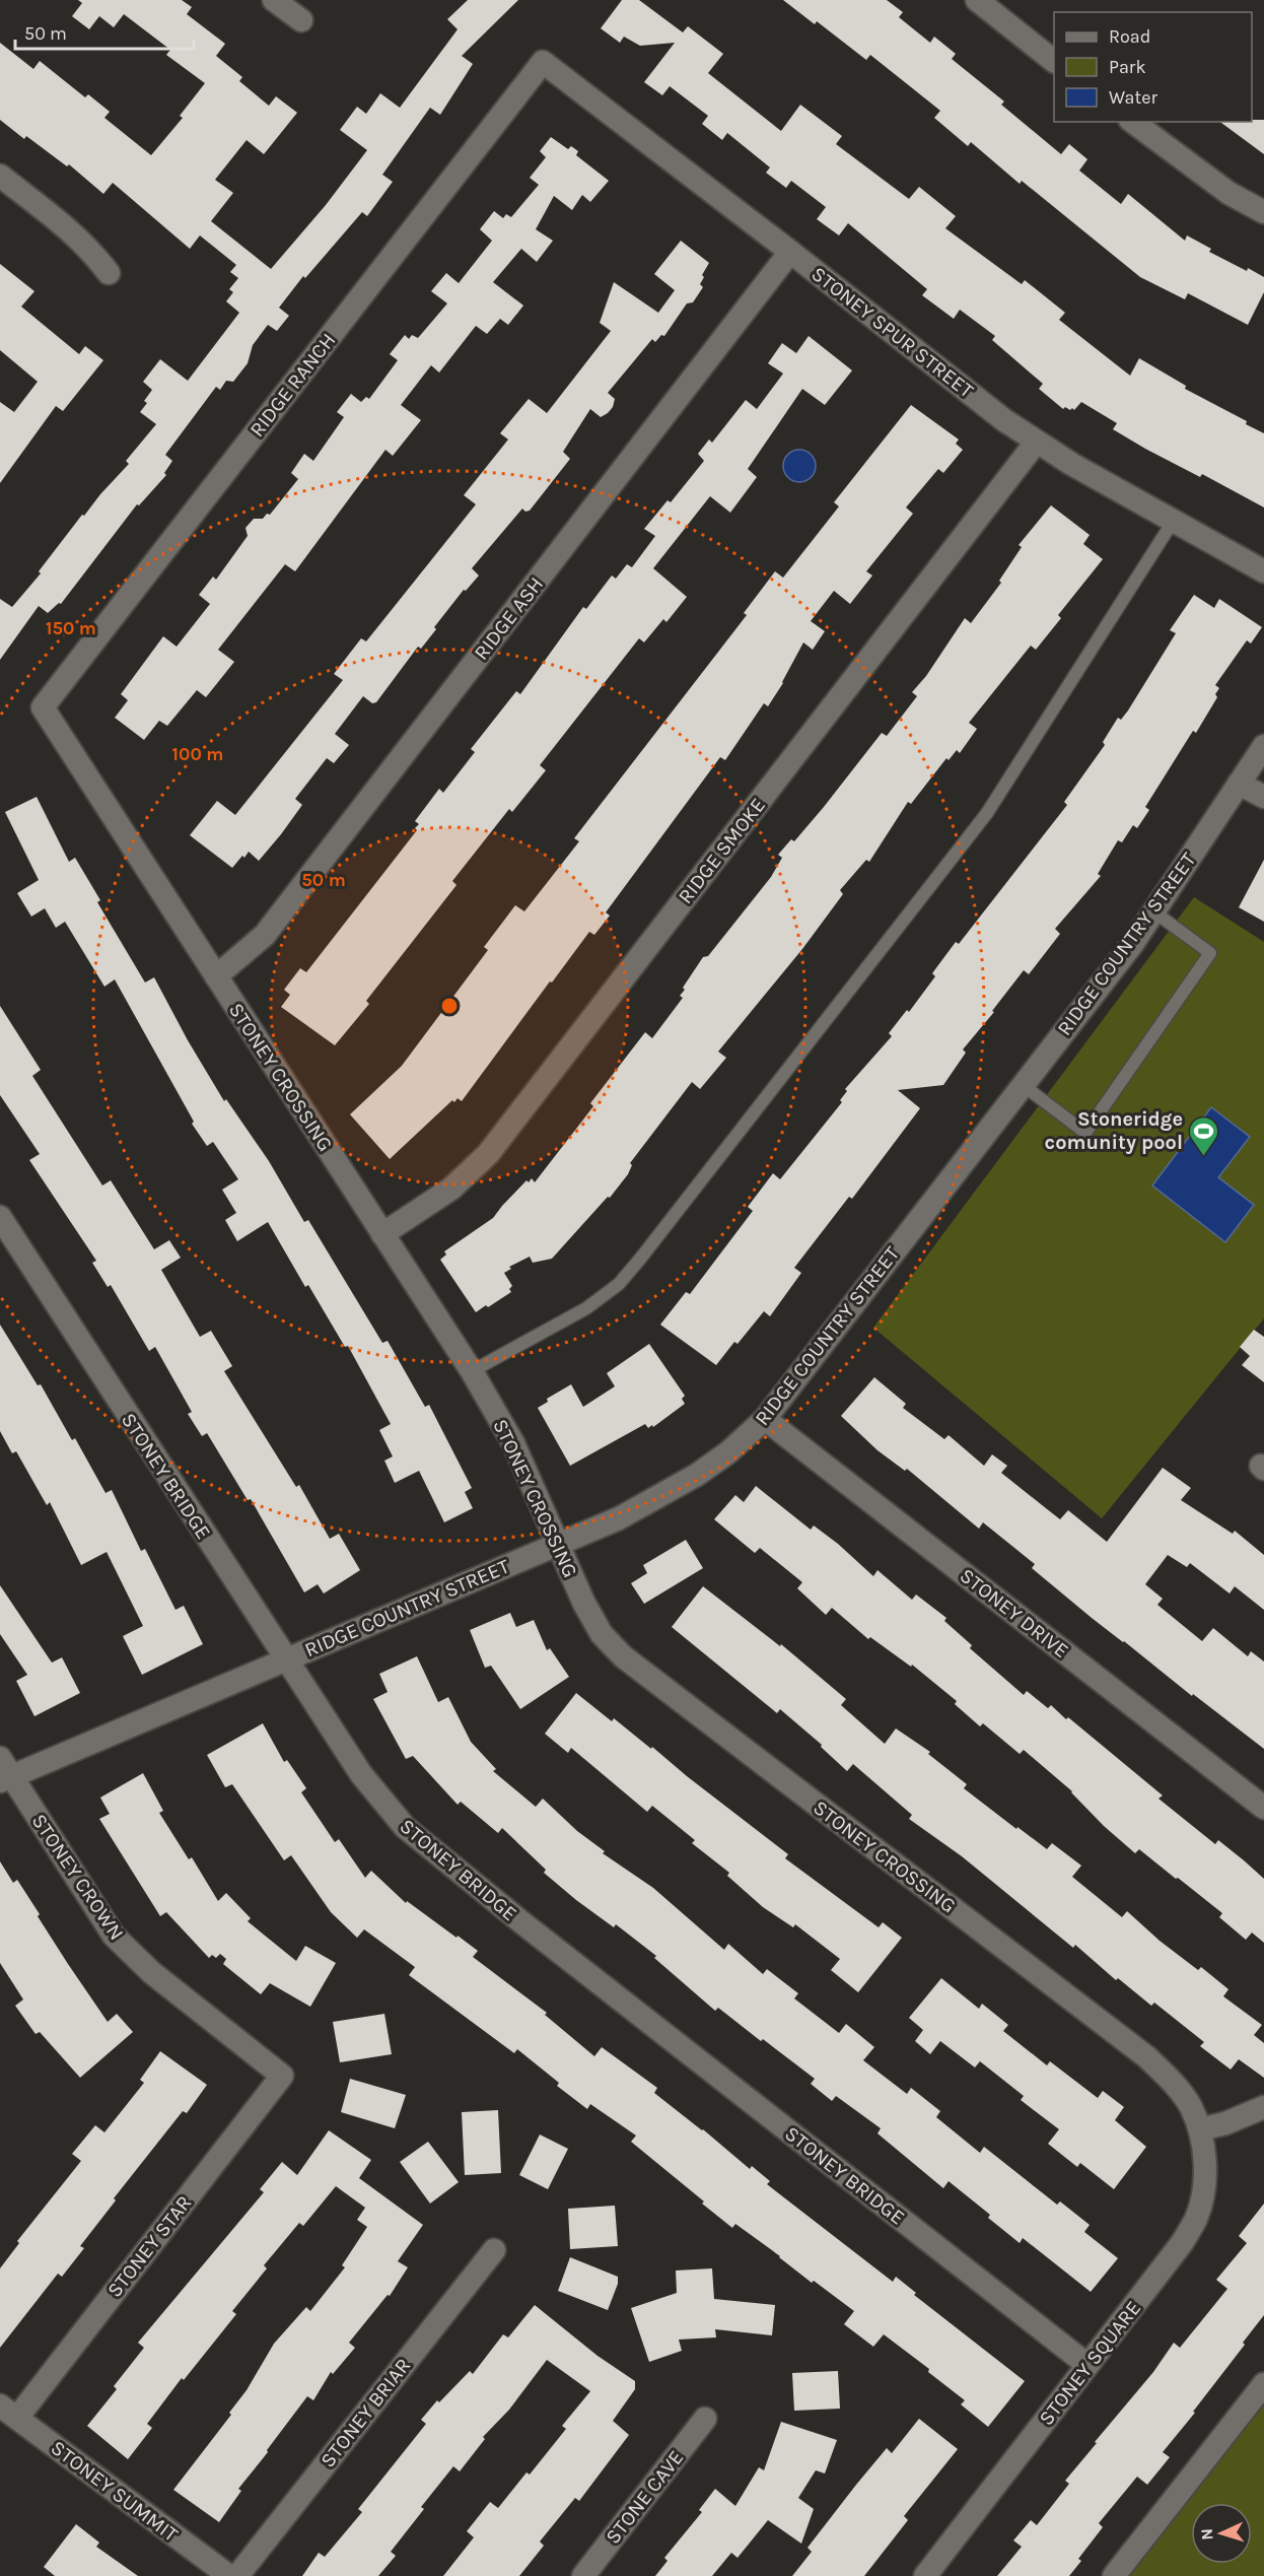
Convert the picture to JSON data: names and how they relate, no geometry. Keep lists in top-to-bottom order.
{
  "streets": {
    "street": [
      "STONEY SPUR STREET",
      "RIDGE RANCH",
      "RIDGE ASH",
      "RIDGE SMOKE",
      "RIDGE COUNTRY STREET",
      "STONEY CROSSING",
      "STONEY BRIDGE",
      "STONEY DRIVE",
      "STONEY CROWN",
      "STONEY STAR",
      "STONEY SQUARE",
      "STONEY BRIAR",
      "STONEY SUMMIT",
      "STONE CAVE"
    ]
  },
  "crossings": [
    ["STONEY SPUR STREET", "RIDGE RANCH"],
    ["STONEY SPUR STREET", "RIDGE ASH"],
    ["STONEY SPUR STREET", "RIDGE SMOKE"],
    ["RIDGE RANCH", "STONEY CROSSING"],
    ["RIDGE ASH", "STONEY CROSSING"],
    ["RIDGE SMOKE", "STONEY CROSSING"],
    ["RIDGE COUNTRY STREET", "STONEY CROSSING"],
    ["RIDGE COUNTRY STREET", "STONEY BRIDGE"],
    ["RIDGE COUNTRY STREET", "STONEY DRIVE"],
    ["RIDGE COUNTRY STREET", "STONEY CROWN"],
    ["STONEY CROSSING", "STONEY SQUARE"],
    ["STONEY BRIDGE", "STONEY SQUARE"],
    ["STONEY CROWN", "STONEY STAR"],
    ["STONEY STAR", "STONEY SUMMIT"]
  ],
  "places": {
    "sports": ["Stoneridge comunity pool"]
  },
  "legend": ["Road", "Park", "Water"],
  "scale_bar": "50 m",
  "north": "left",
  "rings": ["150 m", "100 m", "50 m"]
}
